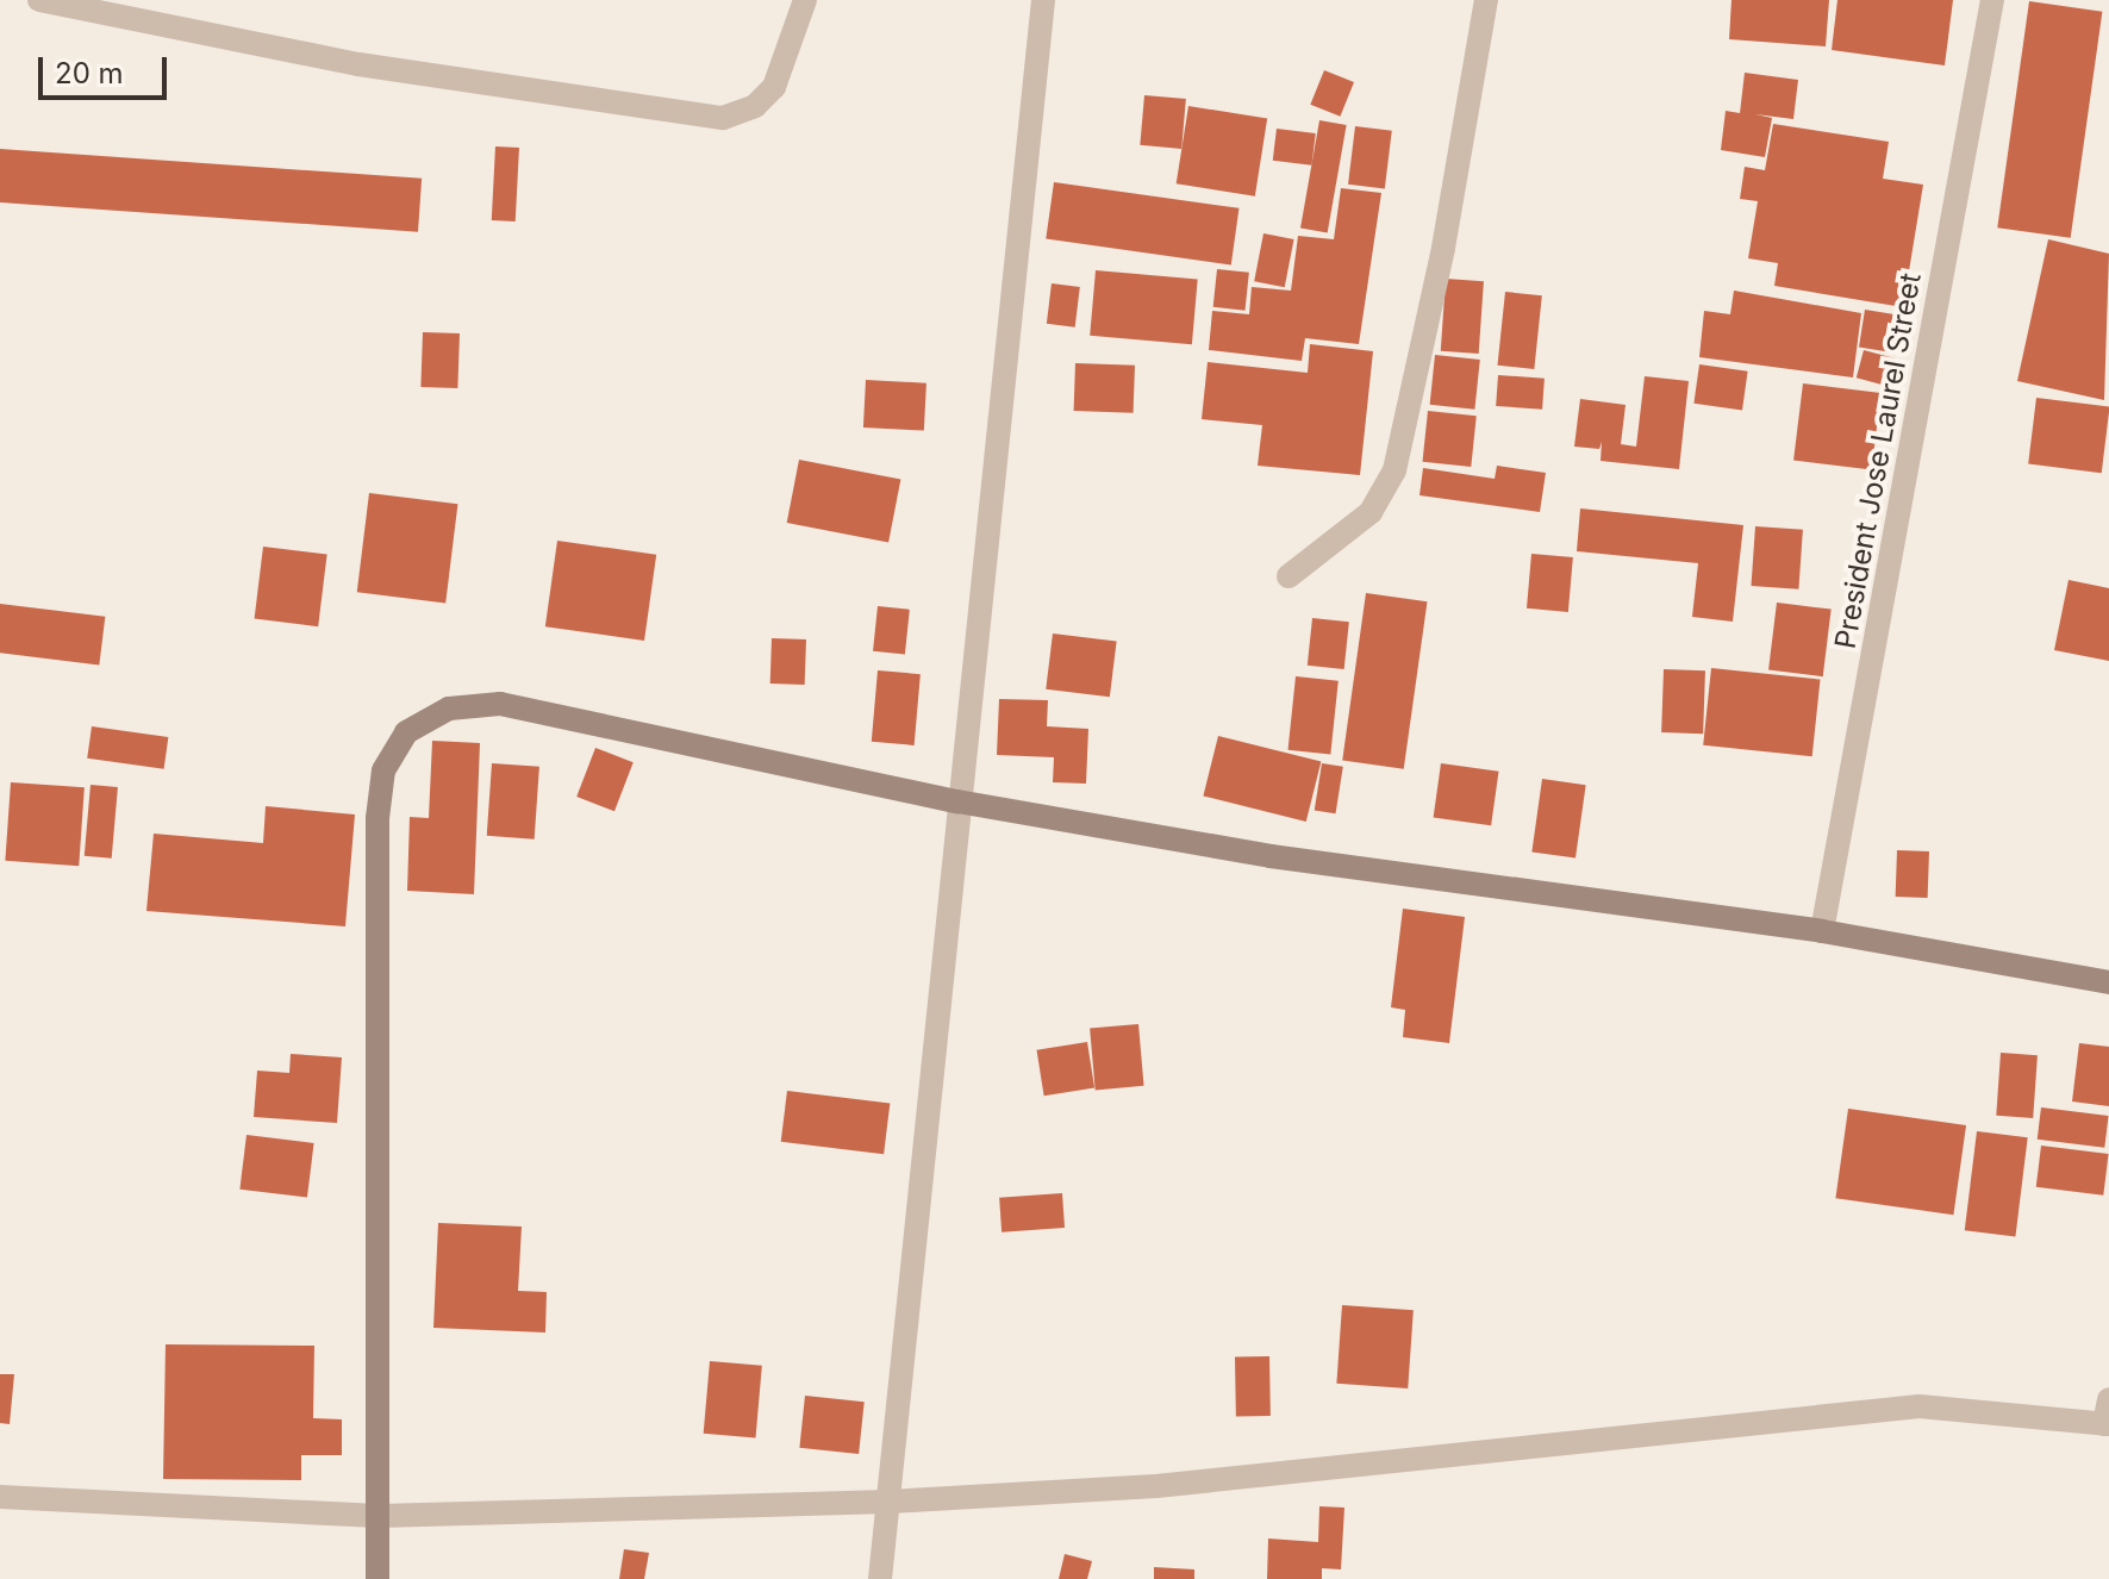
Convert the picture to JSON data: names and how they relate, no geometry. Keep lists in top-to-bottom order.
{
  "streets": {
    "street": ["President Jose Laurel Street"]
  },
  "scale_bar": "20 m"
}
